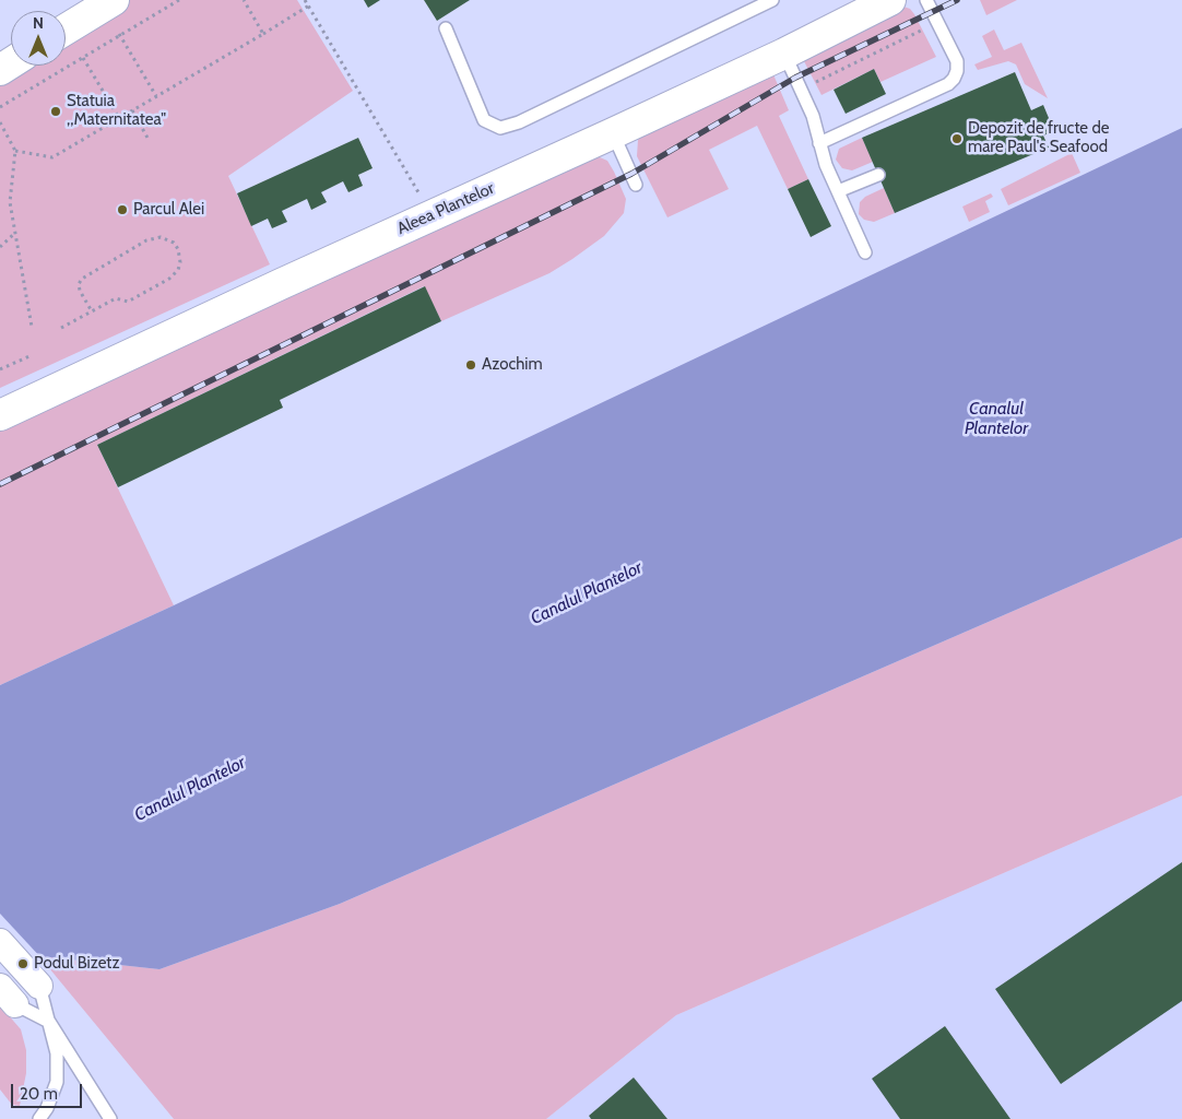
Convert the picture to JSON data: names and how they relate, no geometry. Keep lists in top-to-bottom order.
{
  "streets": {
    "main road": ["Aleea Plantelor"]
  },
  "water": ["Canalul Plantelor"],
  "places": [
    "Statuia ,,Maternitatea\"",
    "Depozit de fructe de mare Paul's Seafood",
    "Parcul Alei",
    "Azochim",
    "Podul Bizetz"
  ],
  "scale_bar": "20 m",
  "north": "top"
}
